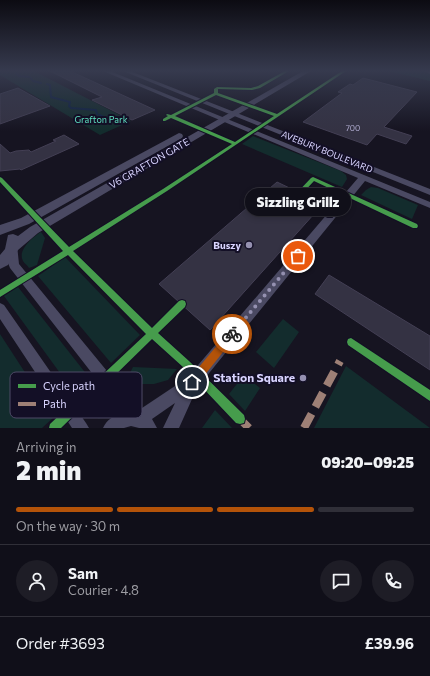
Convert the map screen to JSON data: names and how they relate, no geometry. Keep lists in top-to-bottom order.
{
  "streets": {
    "street": ["AVEBURY BOULEVARD", "V6 GRAFTON GATE"]
  },
  "crossings": [
    ["AVEBURY BOULEVARD", "V6 GRAFTON GATE"]
  ],
  "parks": ["Grafton Park"],
  "places": ["Buszy", "Sizzling Grillz", "Station Square"],
  "house_numbers": ["700"],
  "legend": ["Cycle path", "Path"],
  "page": {
    "bubble": "Sizzling Grillz",
    "heading": ["2 min", "Arriving in", "09:20–09:25"],
    "panel": [
      "Sam",
      "Courier · 4.8",
      "Order #3693",
      "£39.96"
    ],
    "bar": "On the way · 30 m"
  }
}
